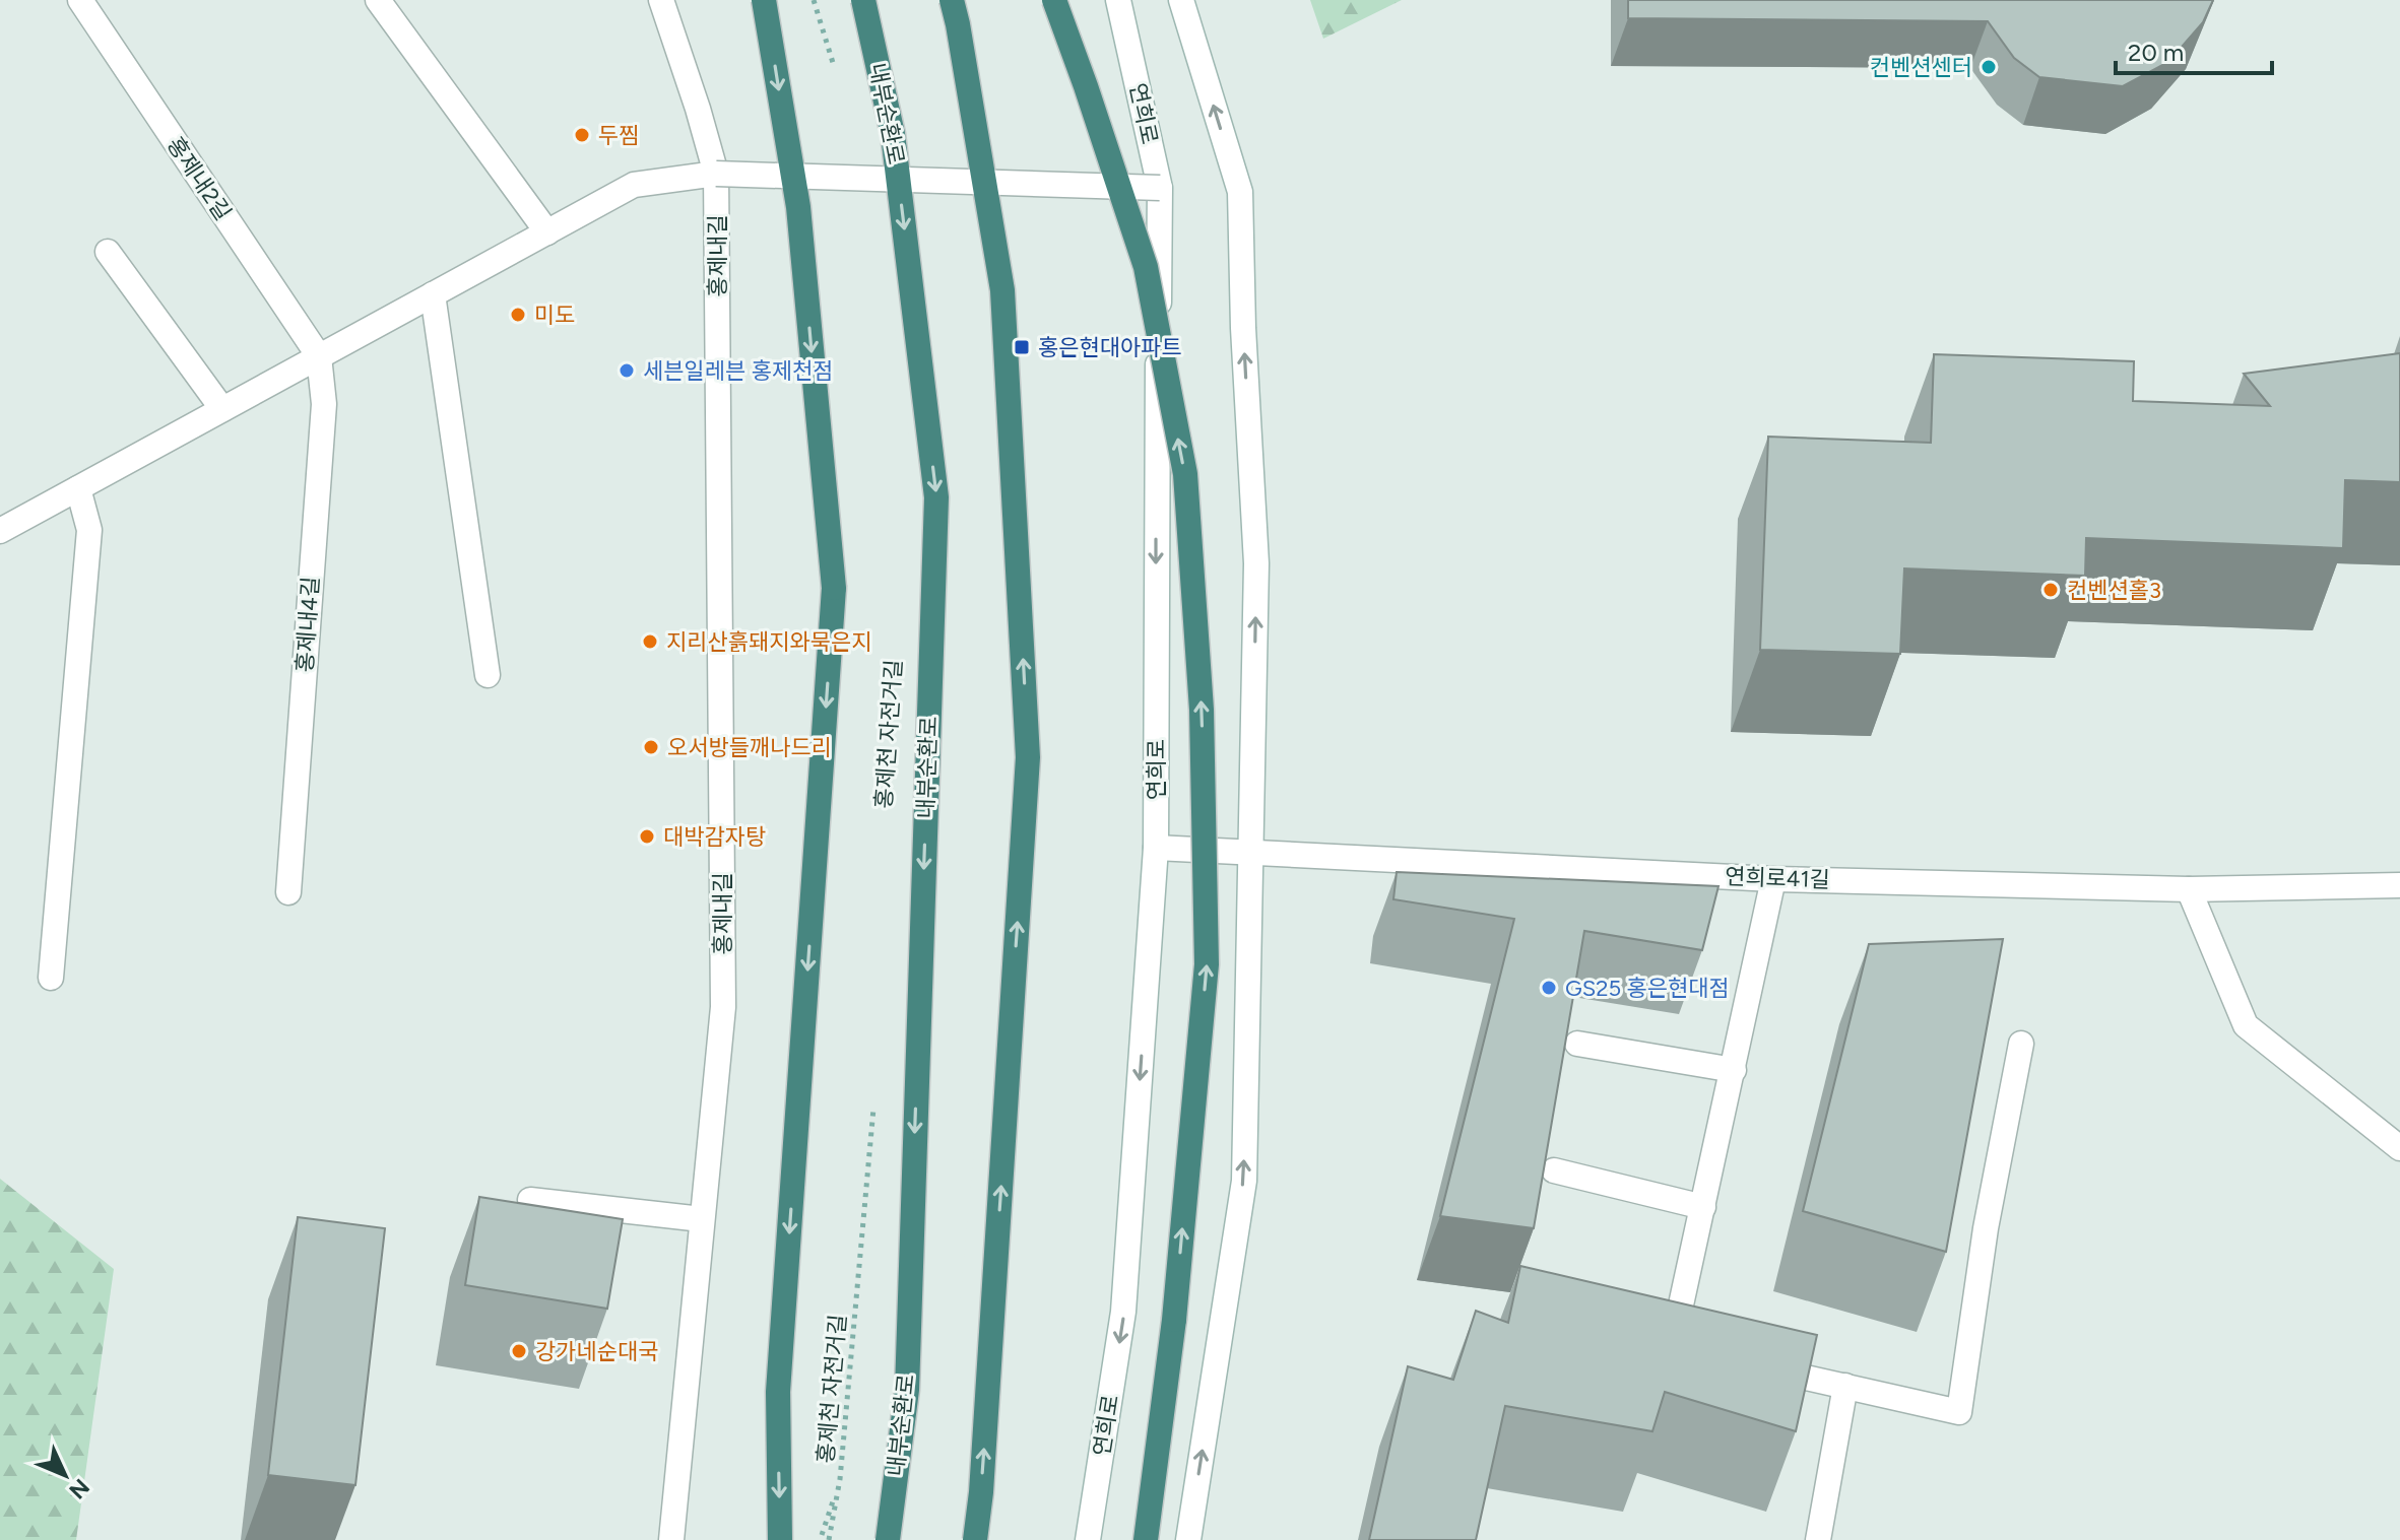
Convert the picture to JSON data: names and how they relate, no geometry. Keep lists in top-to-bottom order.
{
  "streets": {
    "highway": ["내부순환로"],
    "street": [
      "연희로",
      "홍제내2길",
      "홍제내길",
      "홍제내4길",
      "연희로41길"
    ],
    "path": ["홍제천 자전거길"]
  },
  "crossings": [
    ["연희로", "연희로41길"],
    ["홍제내2길", "홍제내4길"]
  ],
  "places": {
    "other": [
      "컨벤션센터",
      "두찜",
      "미도",
      "세븐일레븐 홍제천점",
      "컨벤션홀3",
      "지리산흙돼지와묵은지",
      "오서방들깨나드리",
      "대박감자탕",
      "GS25 홍은현대점",
      "강가네순대국"
    ],
    "transit": ["홍은현대아파트"]
  },
  "scale_bar": "20 m",
  "north": "bottom right"
}
